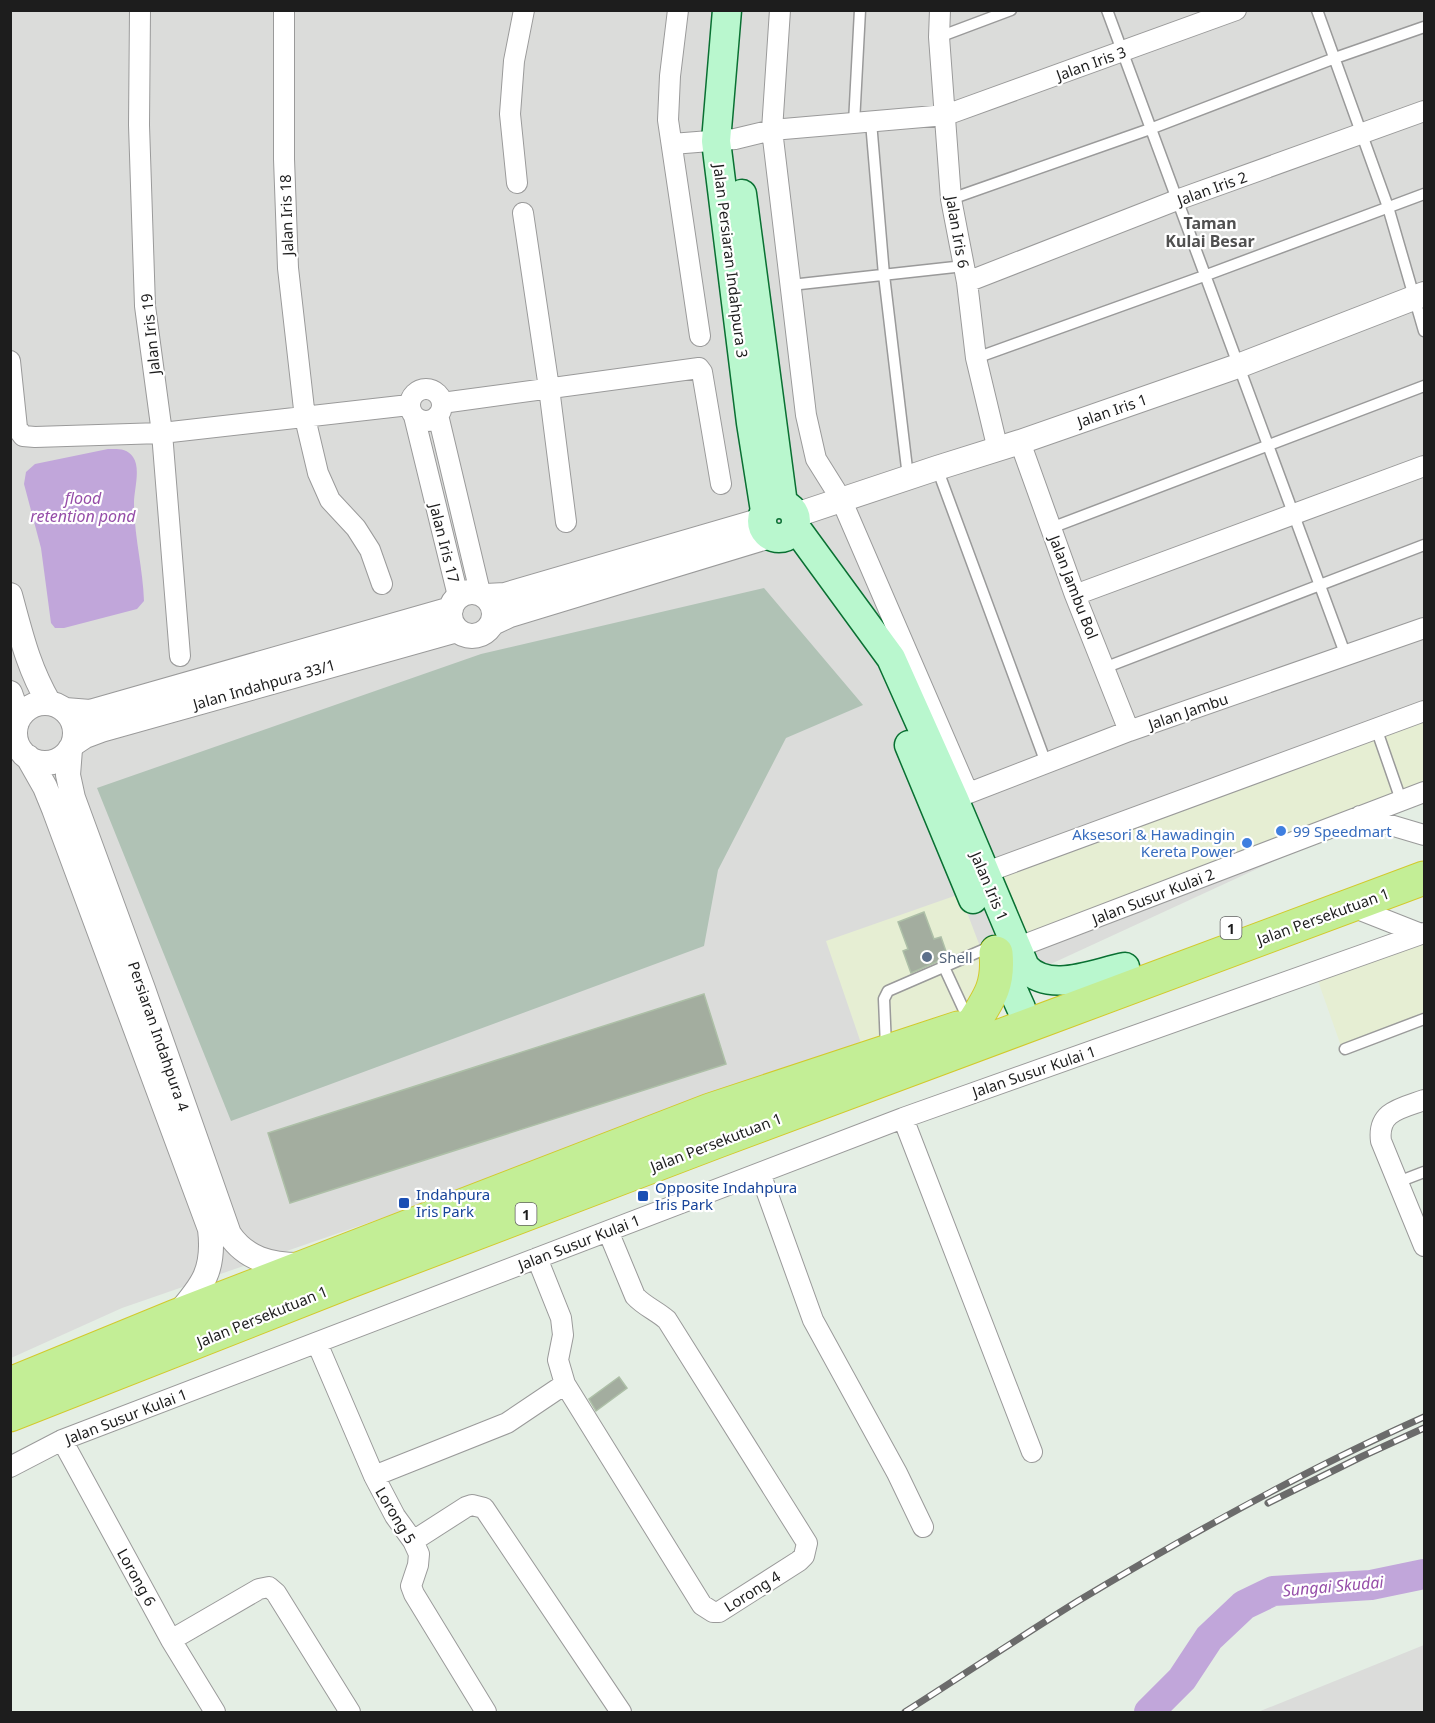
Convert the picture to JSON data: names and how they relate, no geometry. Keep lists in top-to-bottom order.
{
  "streets": {
    "highway": ["Jalan Persekutuan 1", "1"],
    "main road": ["Jalan Persiaran Indahpura 3", "Jalan Iris 1"],
    "street": [
      "Jalan Iris 3",
      "Jalan Iris 2",
      "Jalan Iris 18",
      "Jalan Iris 6",
      "Jalan Iris 19",
      "Jalan Iris 17",
      "Jalan Jambu Bol",
      "Jalan Indahpura 33/1",
      "Jalan Jambu",
      "Jalan Susur Kulai 2",
      "Persiaran Indahpura 4",
      "Jalan Susur Kulai 1",
      "Lorong 5",
      "Lorong 6",
      "Lorong 4"
    ]
  },
  "crossings": [
    ["Jalan Iris 3", "Jalan Iris 6"],
    ["Jalan Iris 3", "Jalan Persiaran Indahpura 3"],
    ["Jalan Iris 2", "Jalan Iris 6"],
    ["Jalan Iris 6", "Jalan Iris 1"],
    ["Jalan Iris 6", "Jalan Jambu Bol"],
    ["Jalan Persiaran Indahpura 3", "Jalan Iris 1"],
    ["Jalan Persiaran Indahpura 3", "Jalan Indahpura 33/1"],
    ["Jalan Iris 1", "Jalan Jambu Bol"],
    ["Jalan Iris 1", "Jalan Indahpura 33/1"],
    ["Jalan Iris 1", "Jalan Jambu"],
    ["Jalan Iris 1", "Jalan Susur Kulai 2"],
    ["Jalan Iris 1", "Jalan Persekutuan 1"],
    ["Jalan Iris 17", "Jalan Indahpura 33/1"],
    ["Jalan Jambu Bol", "Jalan Jambu"],
    ["Jalan Indahpura 33/1", "Persiaran Indahpura 4"],
    ["Jalan Persekutuan 1", "Persiaran Indahpura 4"],
    ["Jalan Susur Kulai 1", "Lorong 5"],
    ["Jalan Susur Kulai 1", "Lorong 6"],
    ["Jalan Susur Kulai 1", "Lorong 4"]
  ],
  "districts": ["Taman Kulai Besar"],
  "water": ["flood retention pond", "Sungai Skudai"],
  "places": {
    "other": ["99 Speedmart", "Aksesori & Hawadingin Kereta Power", "Shell"],
    "transit": ["Opposite Indahpura Iris Park", "Indahpura Iris Park"]
  }
}
